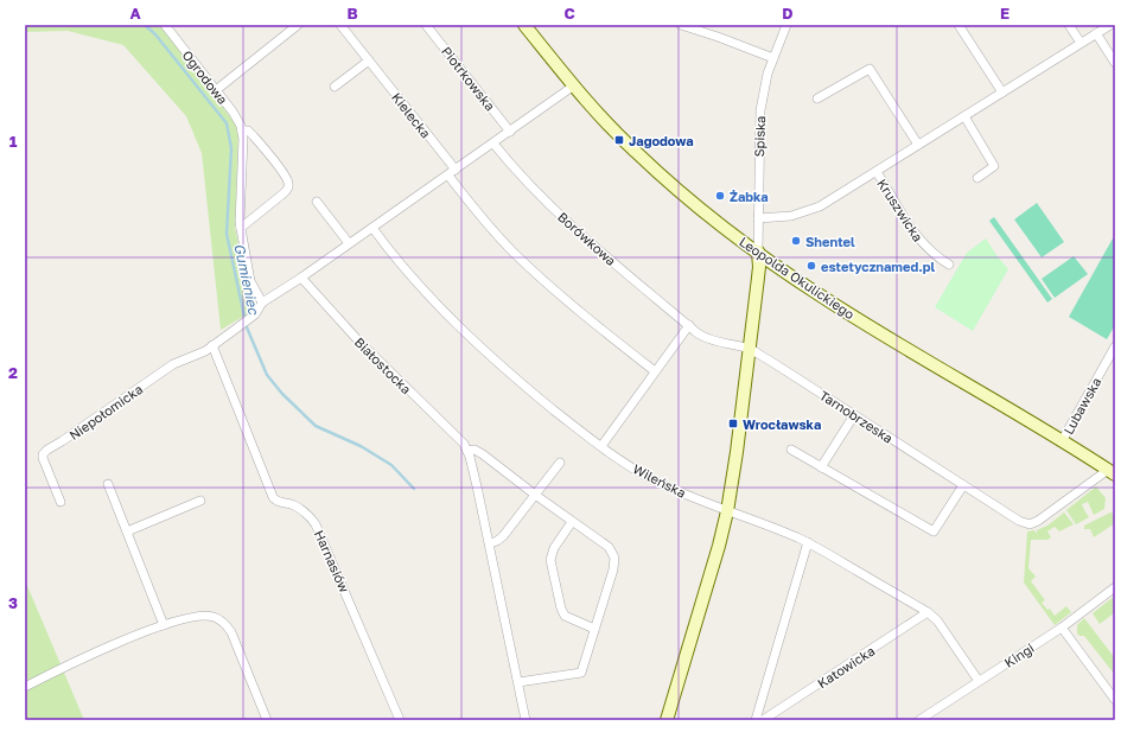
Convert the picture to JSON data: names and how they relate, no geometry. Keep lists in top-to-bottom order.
{
  "streets": {
    "street": [
      "Ogrodowa",
      "Piotrkowska",
      "Kielecka",
      "Spiska",
      "Kruszwicka",
      "Borówkowa",
      "Leopolda Okulickiego",
      "Białostocka",
      "Lubawska",
      "Niepołomicka",
      "Tarnobrzeska",
      "Wileńska",
      "Harnasiów",
      "Kingi",
      "Katowicka"
    ]
  },
  "crossings": [
    ["Spiska", "Kruszwicka"],
    ["Spiska", "Leopolda Okulickiego"],
    ["Borówkowa", "Tarnobrzeska"],
    ["Leopolda Okulickiego", "Lubawska"],
    ["Leopolda Okulickiego", "Tarnobrzeska"],
    ["Niepołomicka", "Harnasiów"],
    ["Wileńska", "Kingi"],
    ["Wileńska", "Katowicka"]
  ],
  "water": ["Gumieniec"],
  "places": {
    "transit": ["Jagodowa", "Wrocławska"],
    "other": ["Żabka", "Shentel", "estetycznamed.pl"]
  },
  "grid": {
    "columns": [
      "A",
      "B",
      "C",
      "D",
      "E"
    ],
    "rows": ["1", "2", "3"]
  }
}
